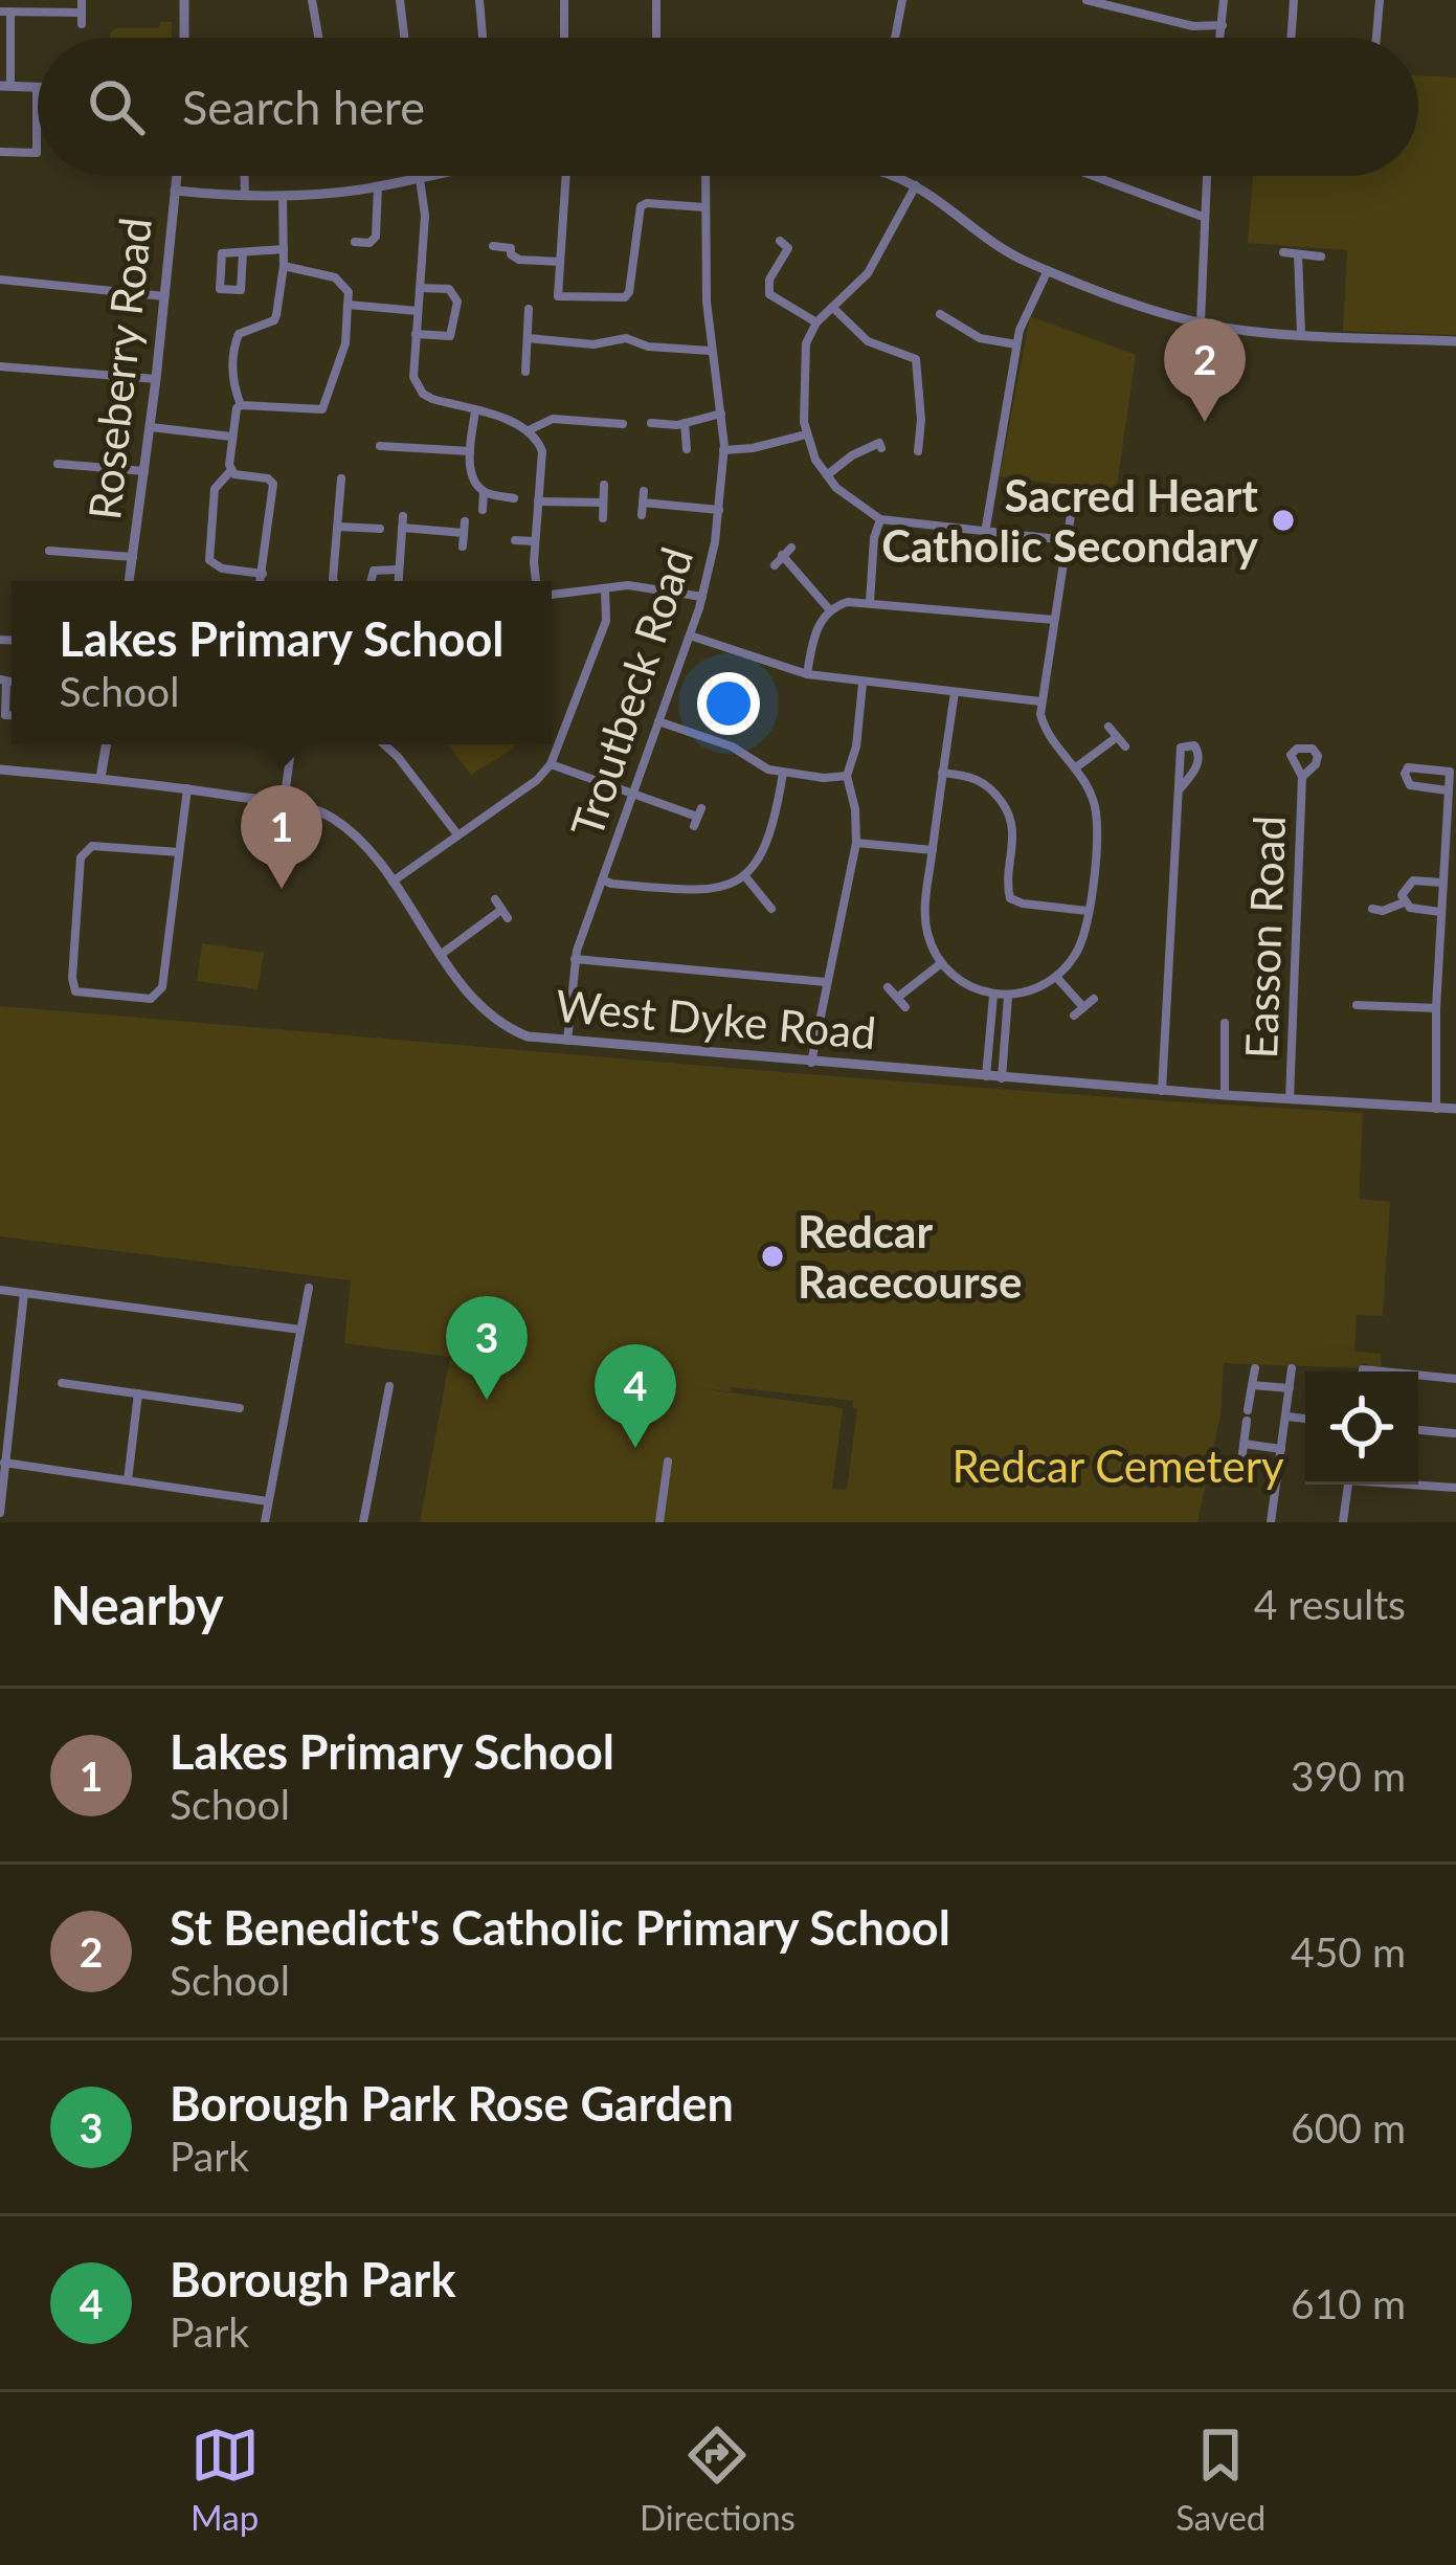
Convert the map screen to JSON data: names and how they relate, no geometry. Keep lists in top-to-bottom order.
{
  "streets": {
    "street": [
      "Roseberry Road",
      "Troutbeck Road",
      "Easson Road",
      "West Dyke Road"
    ]
  },
  "crossings": [
    ["Troutbeck Road", "West Dyke Road"],
    ["Easson Road", "West Dyke Road"]
  ],
  "parks": ["Redcar Cemetery"],
  "places": ["Sacred Heart Catholic Secondary", "Redcar Racecourse"],
  "page": {
    "search": "Search here",
    "pins": [
      "2",
      "1",
      "3",
      "4"
    ],
    "popup": ["Lakes Primary School", "School"],
    "heading": ["Nearby", "4 results"],
    "list": [
      {
        "mark": "1",
        "name": "Lakes Primary School",
        "note": "School",
        "value": "390 m"
      },
      {
        "mark": "2",
        "name": "St Benedict's Catholic Primary School",
        "note": "School",
        "value": "450 m"
      },
      {
        "mark": "3",
        "name": "Borough Park Rose Garden",
        "note": "Park",
        "value": "600 m"
      },
      {
        "mark": "4",
        "name": "Borough Park",
        "note": "Park",
        "value": "610 m"
      }
    ],
    "nav": ["Map", "Directions", "Saved"]
  }
}
